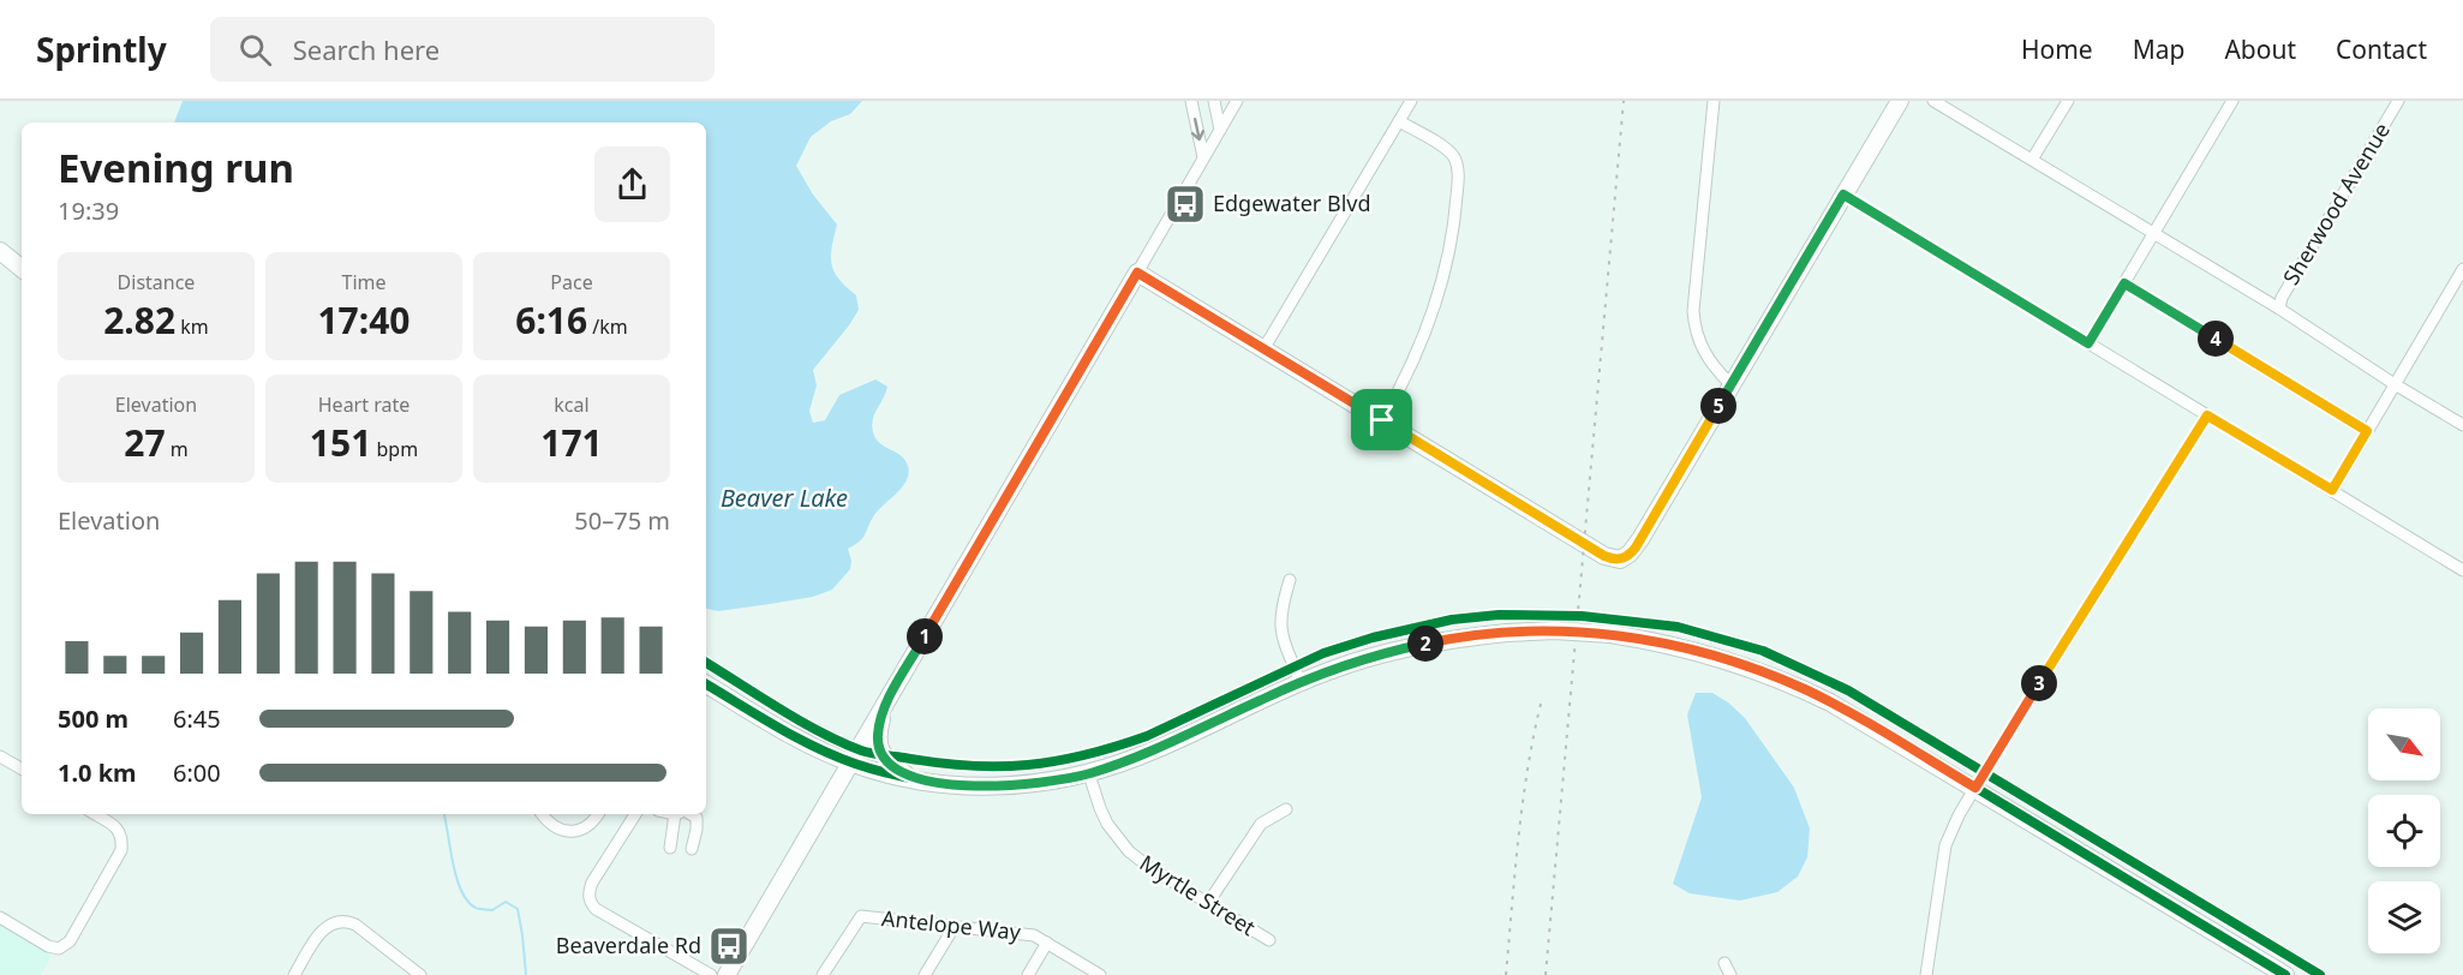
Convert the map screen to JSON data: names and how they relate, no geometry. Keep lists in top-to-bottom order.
{
  "streets": {
    "street": ["Sherwood Avenue", "Myrtle Street", "Antelope Way"]
  },
  "water": ["Beaver Lake"],
  "places": {
    "bus stop": ["Edgewater Blvd", "Beaverdale Rd"]
  },
  "north": "bottom right",
  "page": {
    "header": "Sprintly",
    "search": "Search here",
    "nav": [
      "Home",
      "Map",
      "About",
      "Contact"
    ],
    "heading": ["Evening run", "19:39"],
    "stats": [
      ["Distance", "2.82 km"],
      ["Time", "17:40"],
      ["Pace", "6:16 /km"],
      ["Elevation", "27 m"],
      ["Heart rate", "151 bpm"],
      ["kcal", "171"]
    ],
    "pins": [
      "4",
      "5",
      "1",
      "2",
      "3"
    ],
    "chart": ["Elevation", "50–75 m"],
    "list": [
      {
        "name": "500 m",
        "note": "6:45"
      },
      {
        "name": "1.0 km",
        "note": "6:00"
      }
    ]
  }
}
